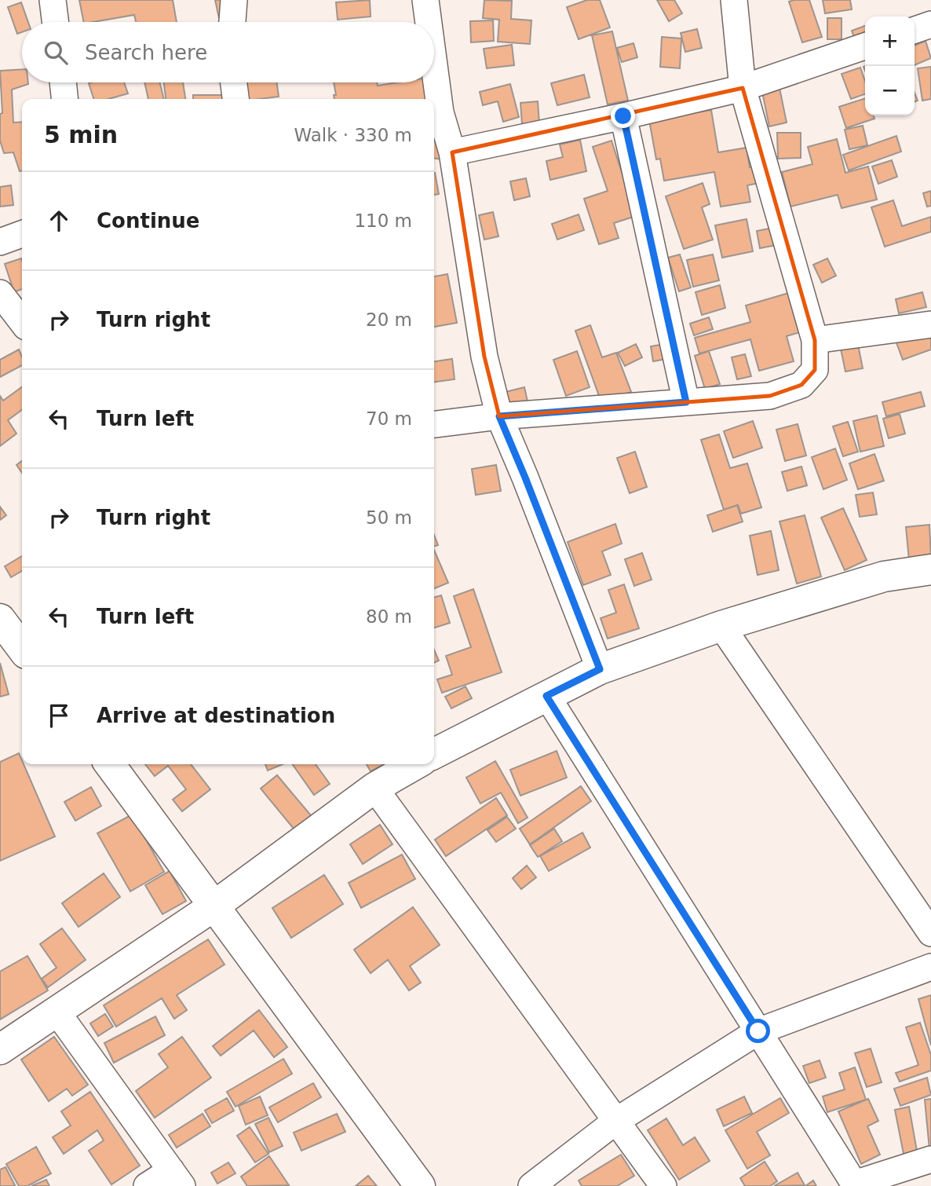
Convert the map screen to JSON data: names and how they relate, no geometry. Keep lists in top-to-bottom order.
{
  "page": {
    "map_buttons": ["+", "−"],
    "search": "Search here",
    "heading": ["5 min", "Walk · 330 m"],
    "list": [
      ["Continue", "110 m"],
      ["Turn right", "20 m"],
      ["Turn left", "70 m"],
      ["Turn right", "50 m"],
      ["Turn left", "80 m"],
      "Arrive at destination"
    ]
  }
}
